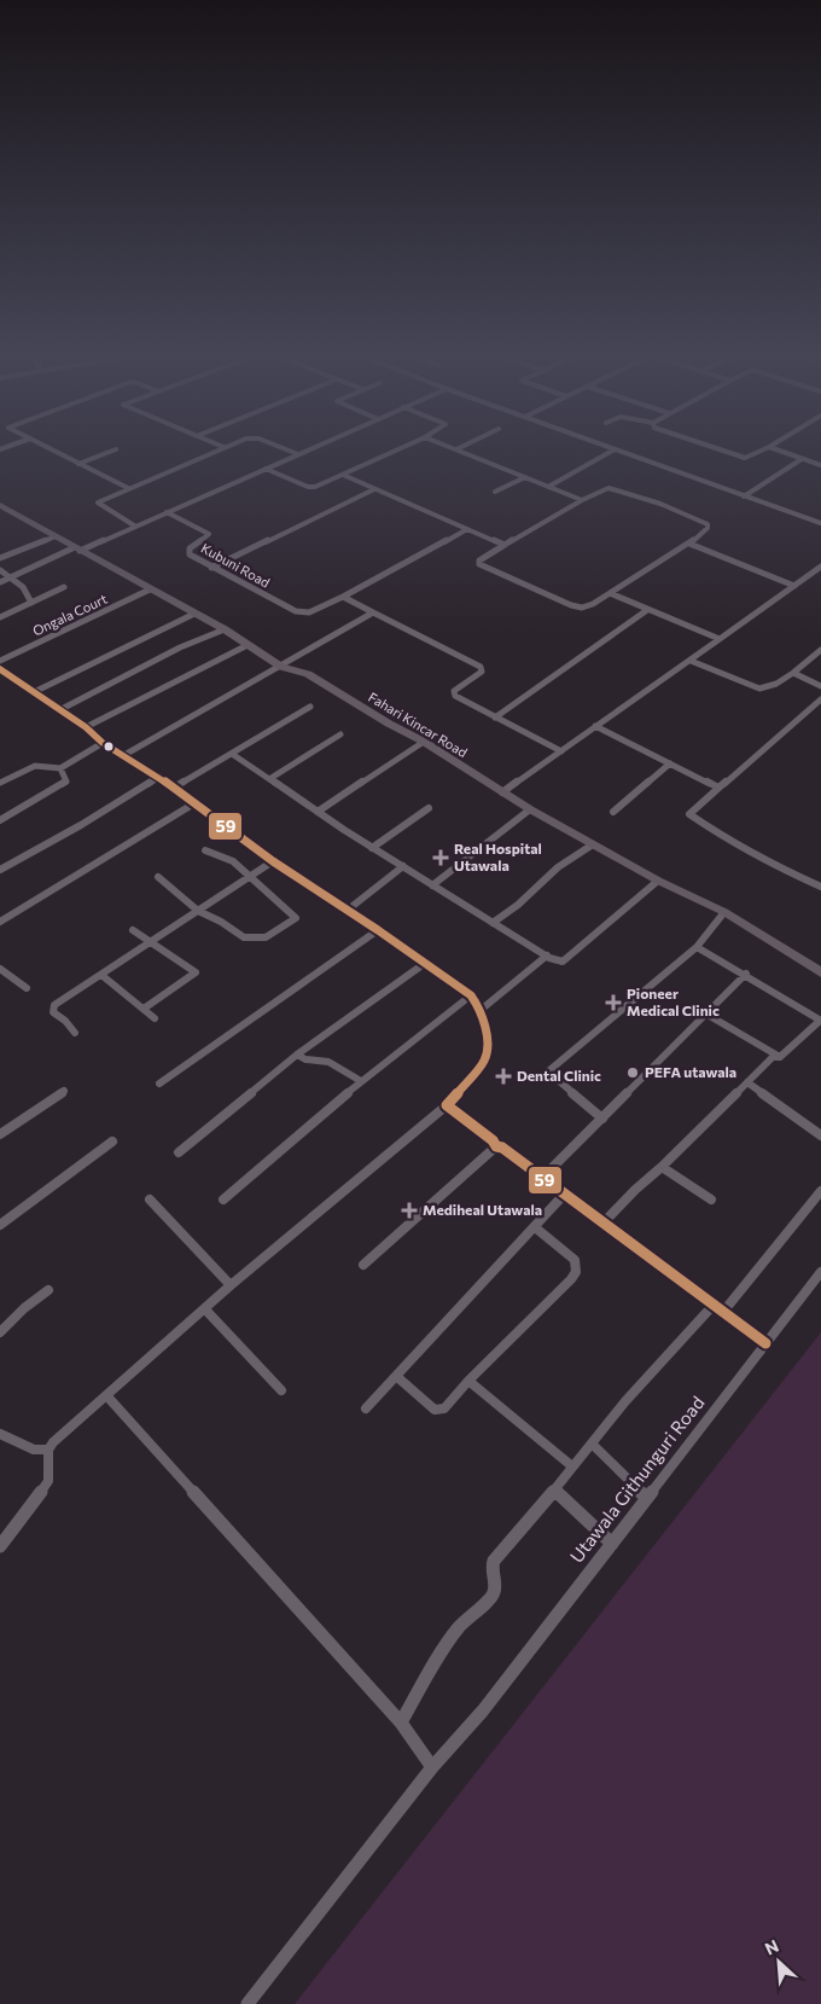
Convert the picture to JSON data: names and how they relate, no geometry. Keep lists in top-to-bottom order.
{
  "streets": {
    "street": [
      "Kubuni Road",
      "Ongala Court",
      "Fahari Kincar Road",
      "Utawala Githunguri Road"
    ]
  },
  "crossings": [
    ["Ongala Court", "Fahari Kincar Road"]
  ],
  "places": {
    "health": [
      "Real Hospital Utawala",
      "Pioneer Medical Clinic",
      "Dental Clinic",
      "Mediheal Utawala"
    ],
    "other": ["PEFA utawala"]
  },
  "lines": ["transit line 59"],
  "north": "top left"
}
